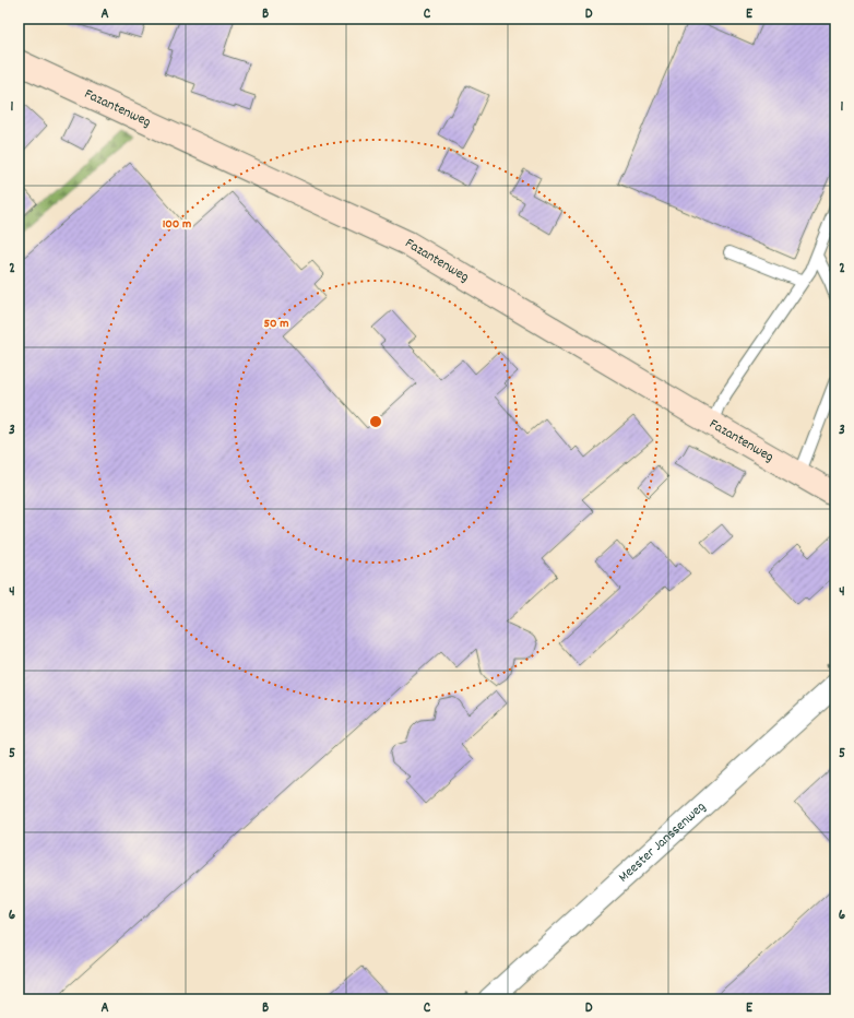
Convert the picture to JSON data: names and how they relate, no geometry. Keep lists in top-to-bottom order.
{
  "streets": {
    "street": ["Fazantenweg", "Meester Janssenweg"]
  },
  "grid": {
    "columns": [
      "A",
      "B",
      "C",
      "D",
      "E"
    ],
    "rows": [
      "1",
      "2",
      "3",
      "4",
      "5",
      "6"
    ]
  },
  "rings": ["100 m", "50 m"]
}
